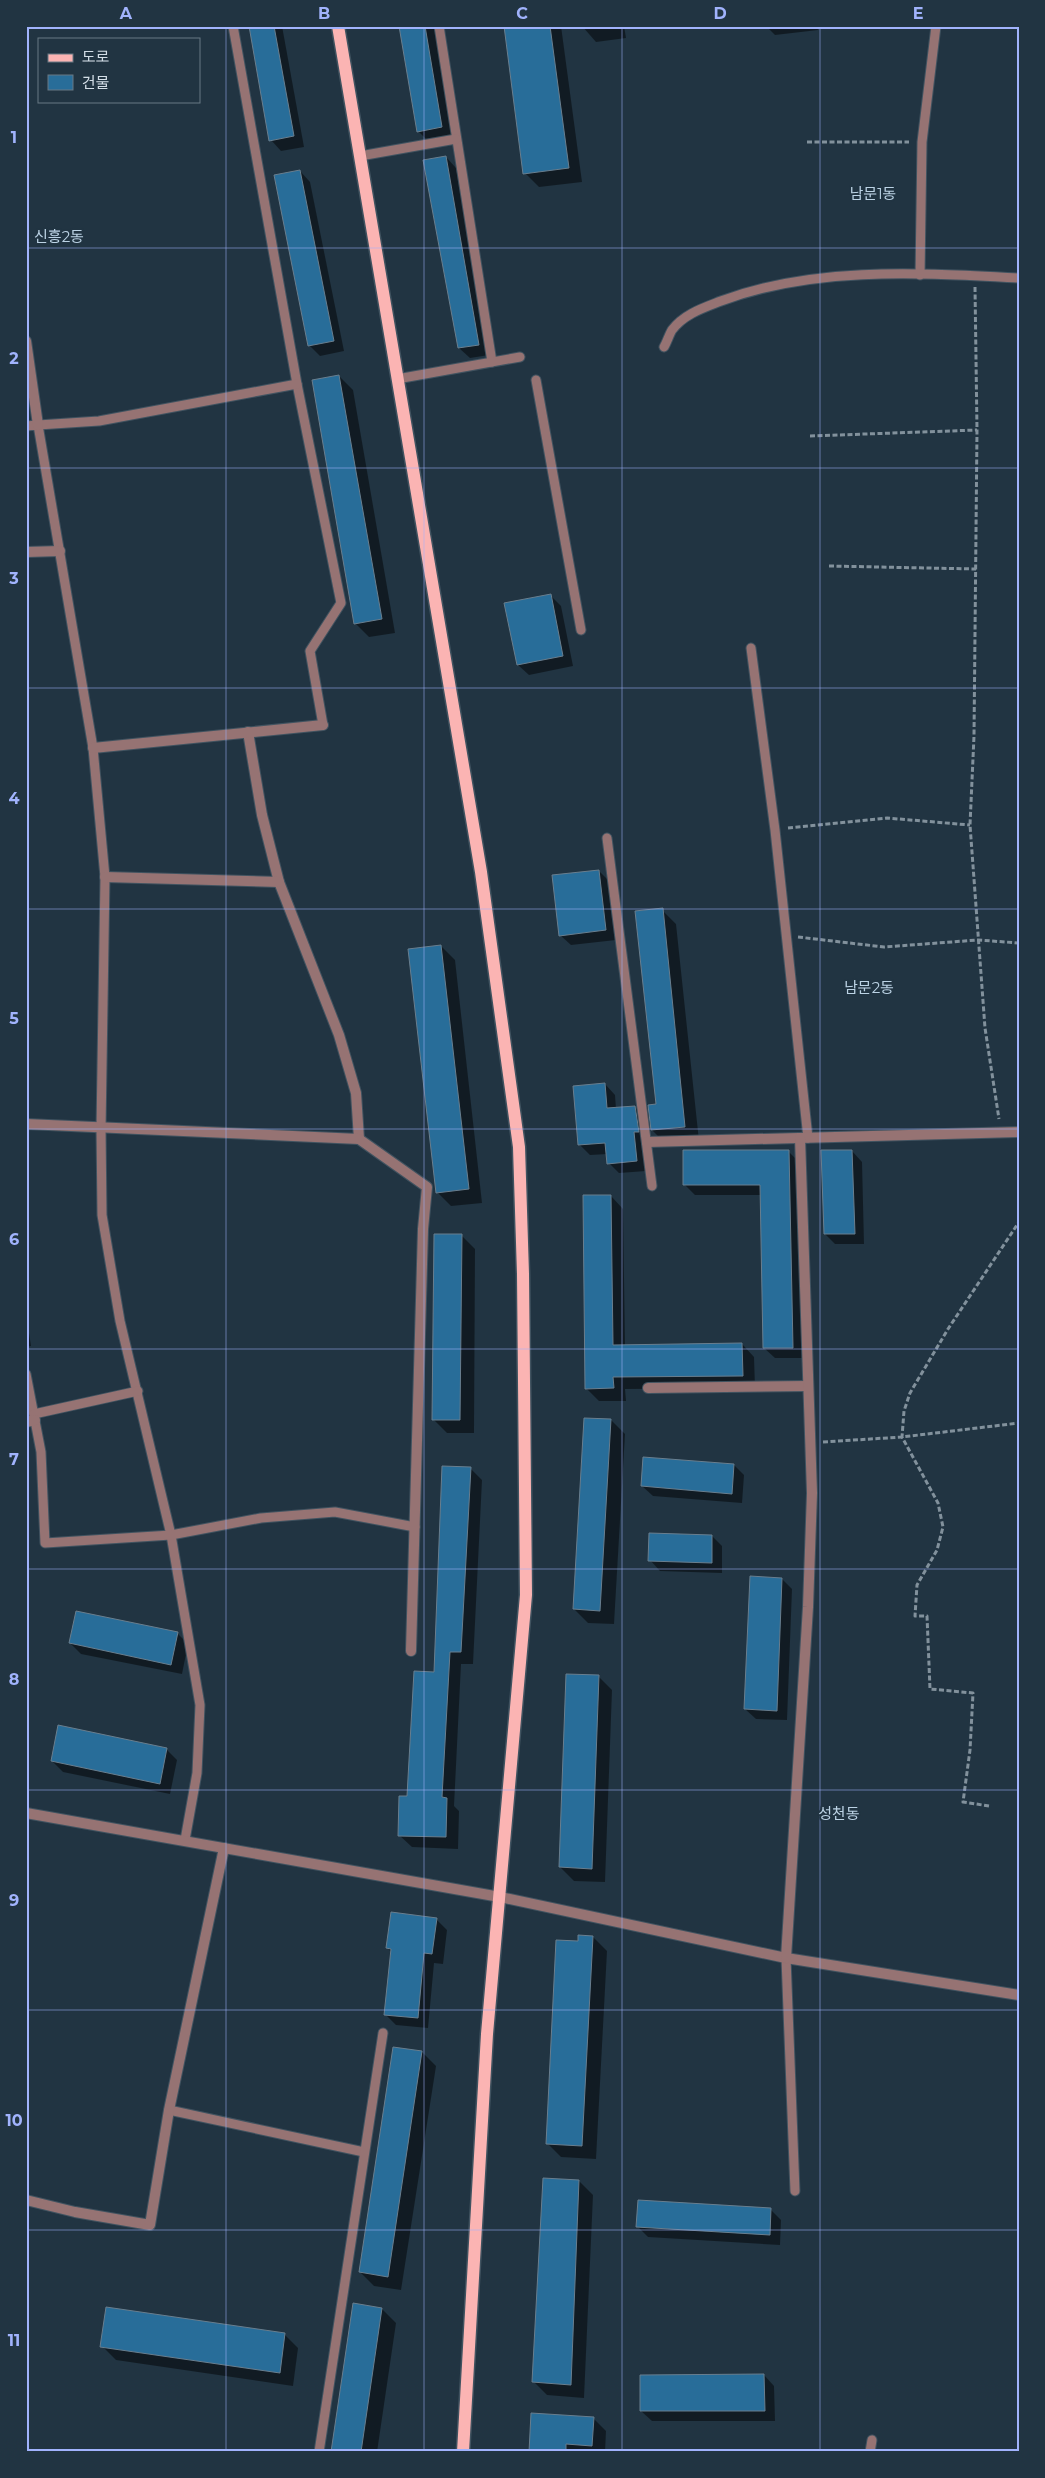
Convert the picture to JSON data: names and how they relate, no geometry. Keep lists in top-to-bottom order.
{
  "districts": [
    "남문1동",
    "신흥2동",
    "남문2동",
    "성천동"
  ],
  "legend": ["도로", "건물"],
  "grid": {
    "columns": [
      "A",
      "B",
      "C",
      "D",
      "E"
    ],
    "rows": [
      "1",
      "2",
      "3",
      "4",
      "5",
      "6",
      "7",
      "8",
      "9",
      "10",
      "11"
    ]
  }
}
